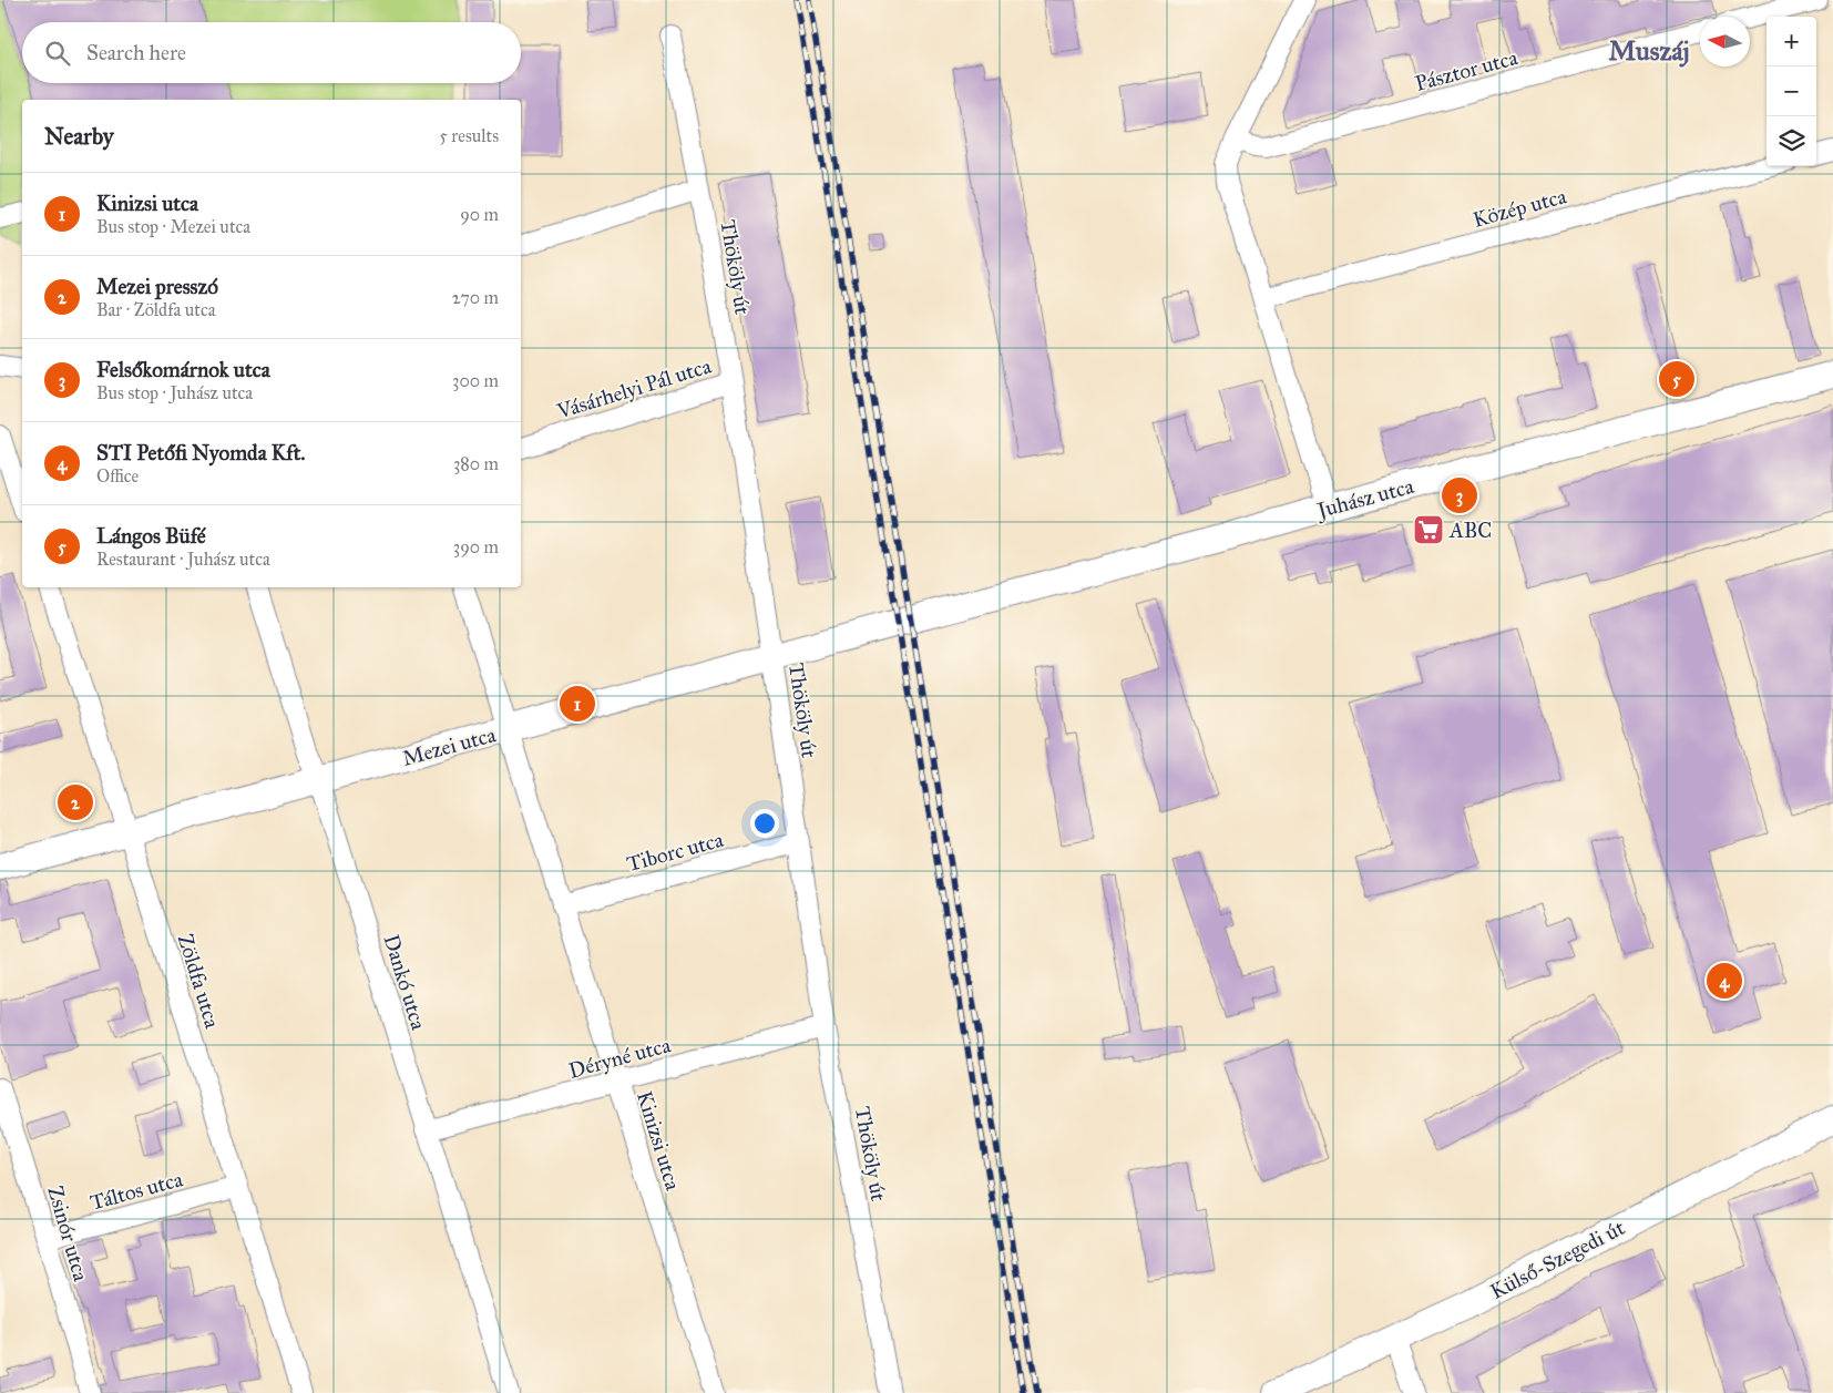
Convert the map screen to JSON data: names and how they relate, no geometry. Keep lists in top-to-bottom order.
{
  "streets": {
    "street": [
      "Pásztor utca",
      "Közép utca",
      "Thököly út",
      "Vásárhelyi Pál utca",
      "Juhász utca",
      "Mezei utca",
      "Tiborc utca",
      "Zöldfa utca",
      "Dankó utca",
      "Déryné utca",
      "Kinizsi utca",
      "Táltos utca",
      "Zsinór utca",
      "Külső-Szegedi út"
    ]
  },
  "crossings": [
    ["Thököly út", "Vásárhelyi Pál utca"],
    ["Thököly út", "Mezei utca"],
    ["Thököly út", "Tiborc utca"],
    ["Thököly út", "Déryné utca"],
    ["Juhász utca", "Mezei utca"],
    ["Mezei utca", "Zöldfa utca"],
    ["Mezei utca", "Dankó utca"],
    ["Mezei utca", "Kinizsi utca"],
    ["Tiborc utca", "Kinizsi utca"],
    ["Zöldfa utca", "Táltos utca"],
    ["Dankó utca", "Déryné utca"],
    ["Déryné utca", "Kinizsi utca"],
    ["Táltos utca", "Zsinór utca"]
  ],
  "districts": ["Muszáj"],
  "places": {
    "supermarket": ["ABC"]
  },
  "north": "left",
  "page": {
    "map_buttons": ["+", "−"],
    "search": "Search here",
    "heading": ["Nearby", "5 results"],
    "list": [
      {
        "mark": "1",
        "name": "Kinizsi utca",
        "note": "Bus stop · Mezei utca",
        "value": "90 m"
      },
      {
        "mark": "2",
        "name": "Mezei presszó",
        "note": "Bar · Zöldfa utca",
        "value": "270 m"
      },
      {
        "mark": "3",
        "name": "Felsőkomárnok utca",
        "note": "Bus stop · Juhász utca",
        "value": "300 m"
      },
      {
        "mark": "4",
        "name": "STI Petőfi Nyomda Kft.",
        "note": "Office",
        "value": "380 m"
      },
      {
        "mark": "5",
        "name": "Lángos Büfé",
        "note": "Restaurant · Juhász utca",
        "value": "390 m"
      }
    ],
    "pins": [
      "5",
      "3",
      "1",
      "2",
      "4"
    ]
  }
}
